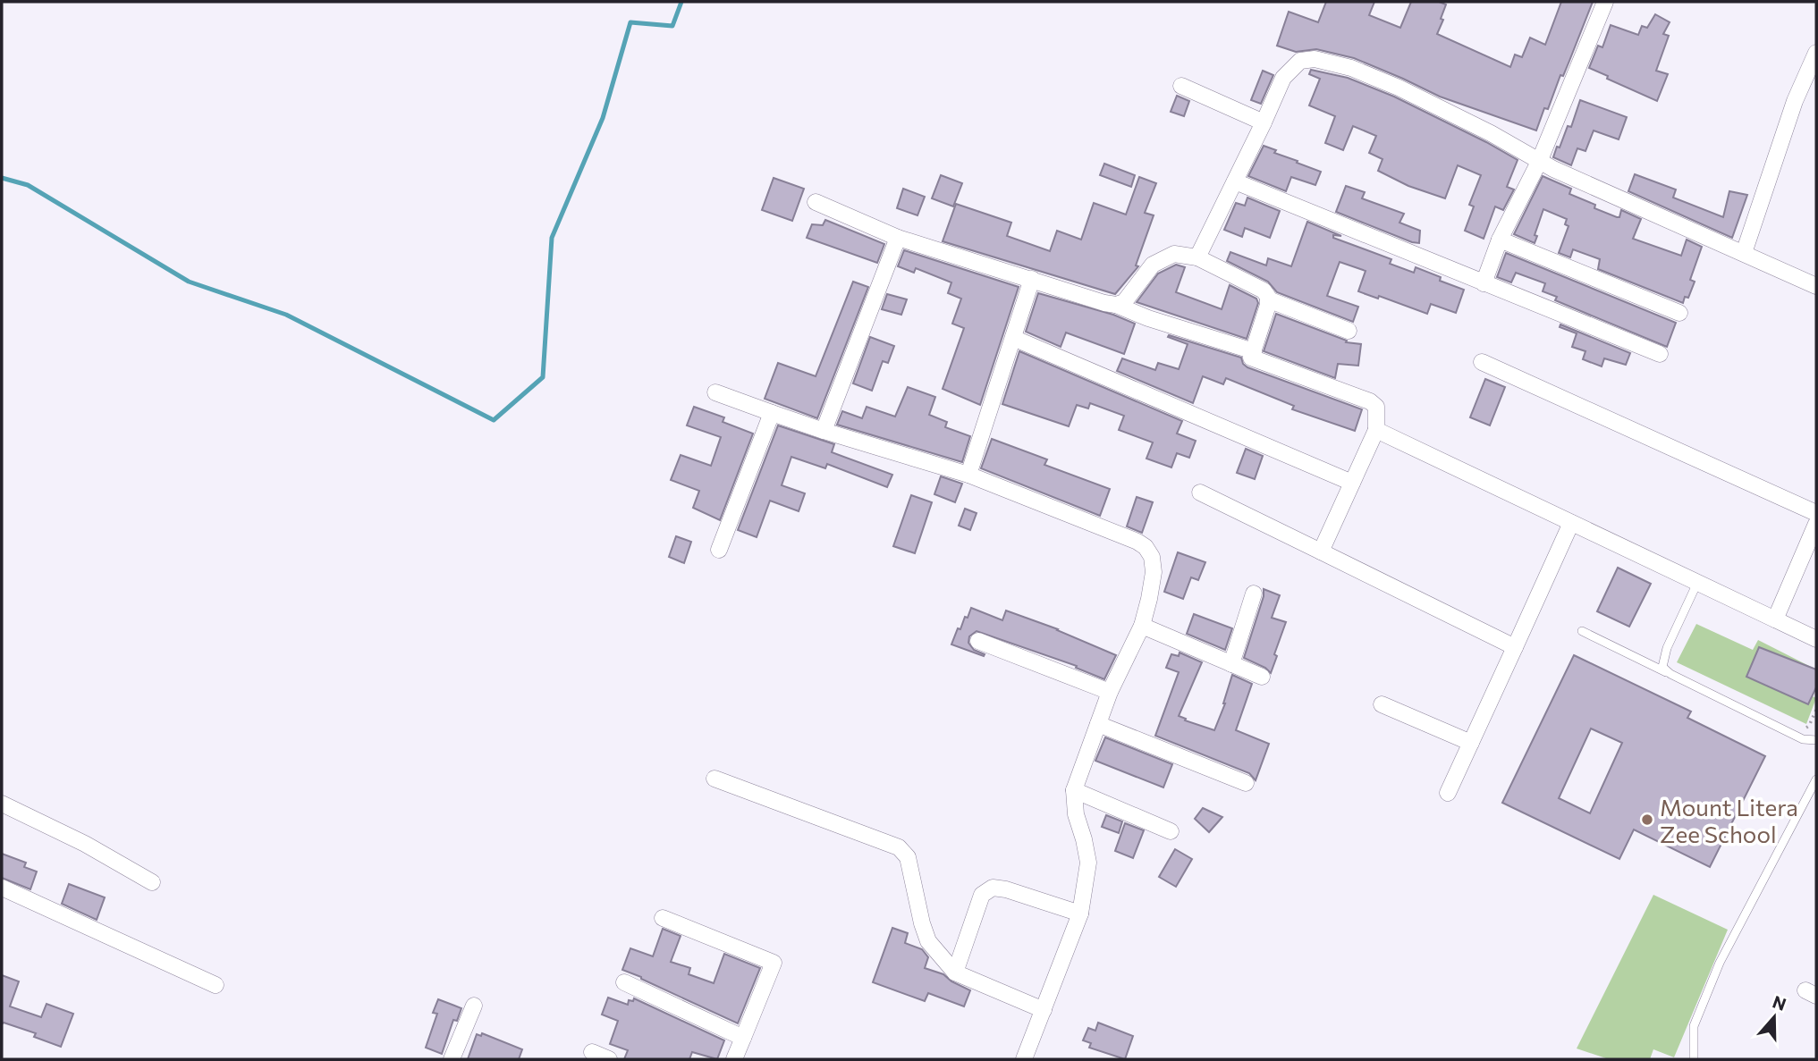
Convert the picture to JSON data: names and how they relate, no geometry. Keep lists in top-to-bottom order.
{
  "places": ["Mount Litera Zee School"],
  "north": "top"
}
